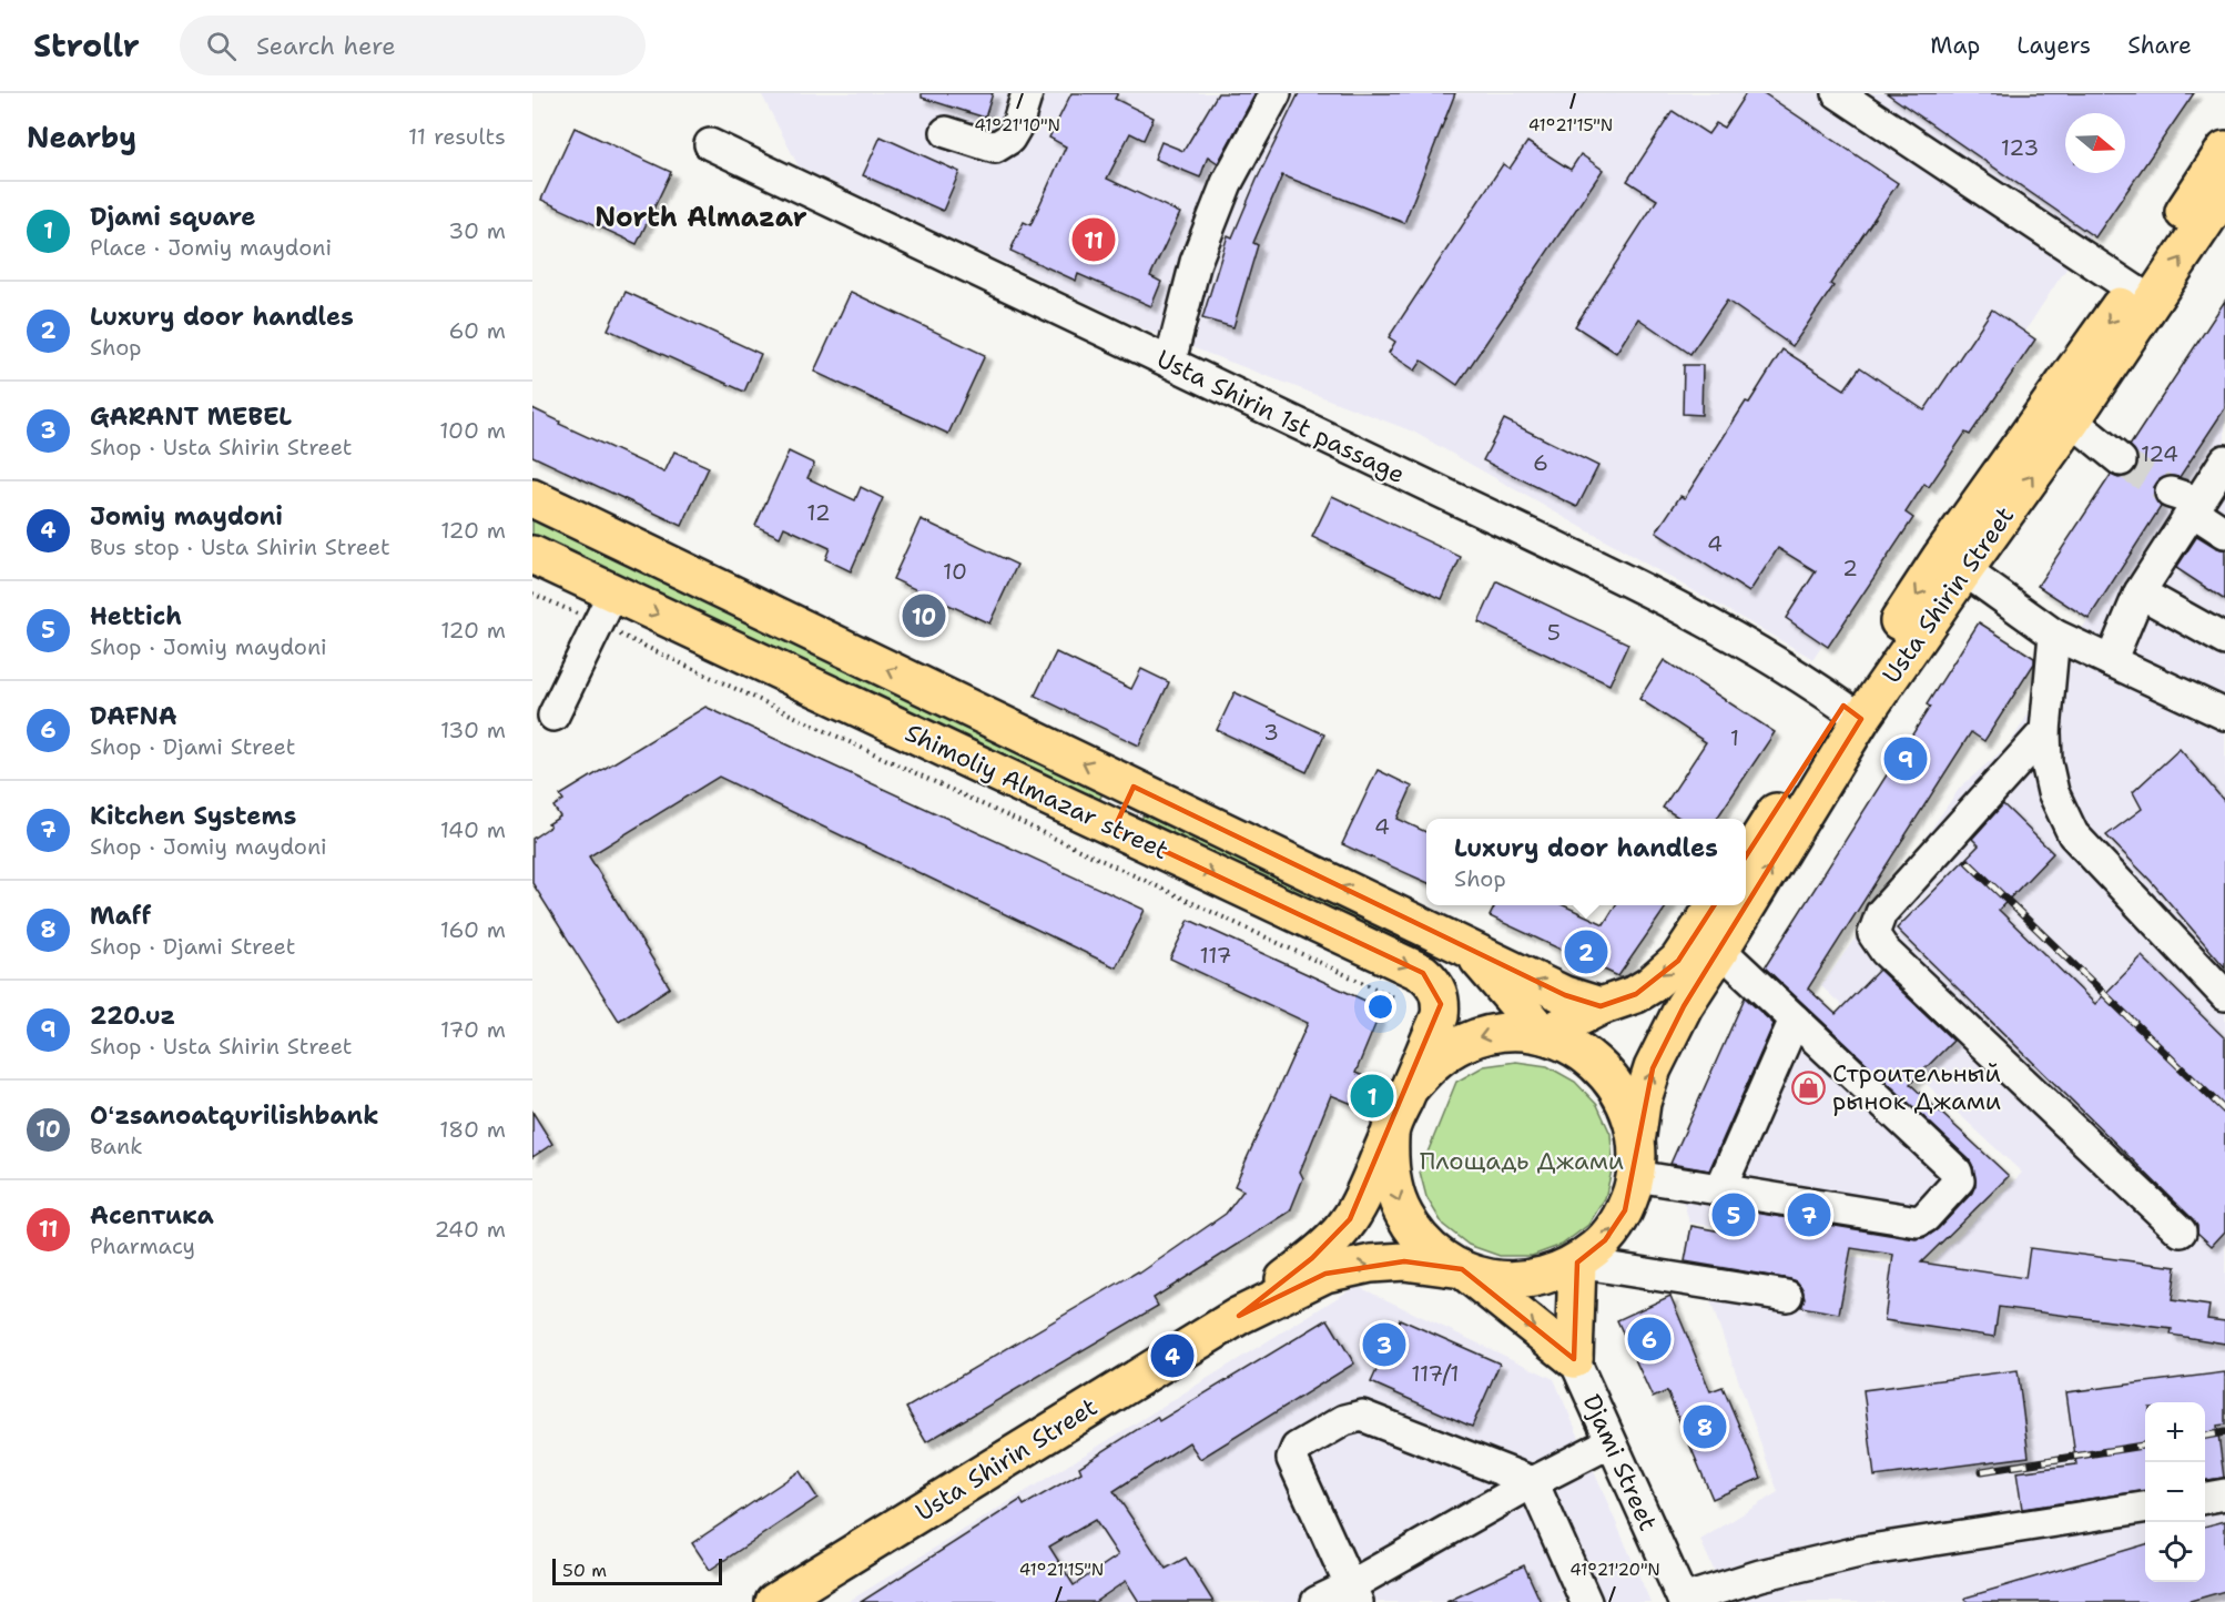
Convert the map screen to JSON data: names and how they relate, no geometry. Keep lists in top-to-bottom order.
{
  "streets": {
    "main road": ["Usta Shirin Street", "Shimoliy Almazar street"],
    "street": ["Usta Shirin 1st passage", "Djami Street"]
  },
  "crossings": [
    ["Usta Shirin 1st passage", "Usta Shirin Street"],
    ["Usta Shirin Street", "Shimoliy Almazar street"]
  ],
  "districts": ["North Almazar"],
  "parks": ["Площадь Джами"],
  "places": {
    "shop": ["Строительный рынок Джами"]
  },
  "house_numbers": [
    "123",
    "124",
    "6",
    "12",
    "4",
    "2",
    "10",
    "5",
    "3",
    "1",
    "4",
    "117",
    "117/1"
  ],
  "scale_bar": "50 m",
  "north": "right",
  "page": {
    "header": "Strollr",
    "search": "Search here",
    "nav": ["Map", "Layers", "Share"],
    "heading": ["Nearby", "11 results"],
    "list": [
      {
        "mark": "1",
        "name": "Djami square",
        "note": "Place · Jomiy maydoni",
        "value": "30 m"
      },
      {
        "mark": "2",
        "name": "Luxury door handles",
        "note": "Shop",
        "value": "60 m"
      },
      {
        "mark": "3",
        "name": "GARANT MEBEL",
        "note": "Shop · Usta Shirin Street",
        "value": "100 m"
      },
      {
        "mark": "4",
        "name": "Jomiy maydoni",
        "note": "Bus stop · Usta Shirin Street",
        "value": "120 m"
      },
      {
        "mark": "5",
        "name": "Hettich",
        "note": "Shop · Jomiy maydoni",
        "value": "120 m"
      },
      {
        "mark": "6",
        "name": "DAFNA",
        "note": "Shop · Djami Street",
        "value": "130 m"
      },
      {
        "mark": "7",
        "name": "Kitchen Systems",
        "note": "Shop · Jomiy maydoni",
        "value": "140 m"
      },
      {
        "mark": "8",
        "name": "Maff",
        "note": "Shop · Djami Street",
        "value": "160 m"
      },
      {
        "mark": "9",
        "name": "220.uz",
        "note": "Shop · Usta Shirin Street",
        "value": "170 m"
      },
      {
        "mark": "10",
        "name": "Oʻzsanoatqurilishbank",
        "note": "Bank",
        "value": "180 m"
      },
      {
        "mark": "11",
        "name": "Асептика",
        "note": "Pharmacy",
        "value": "240 m"
      }
    ],
    "pins": [
      "11",
      "10",
      "9",
      "2",
      "1",
      "5",
      "7",
      "6",
      "3",
      "4",
      "8"
    ],
    "popup": ["Luxury door handles", "Shop"],
    "map_buttons": ["+", "−"],
    "scale": "50 m"
  },
  "coordinates": ["41°21'10\"N", "41°21'15\"N", "41°21'20\"N"]
}
